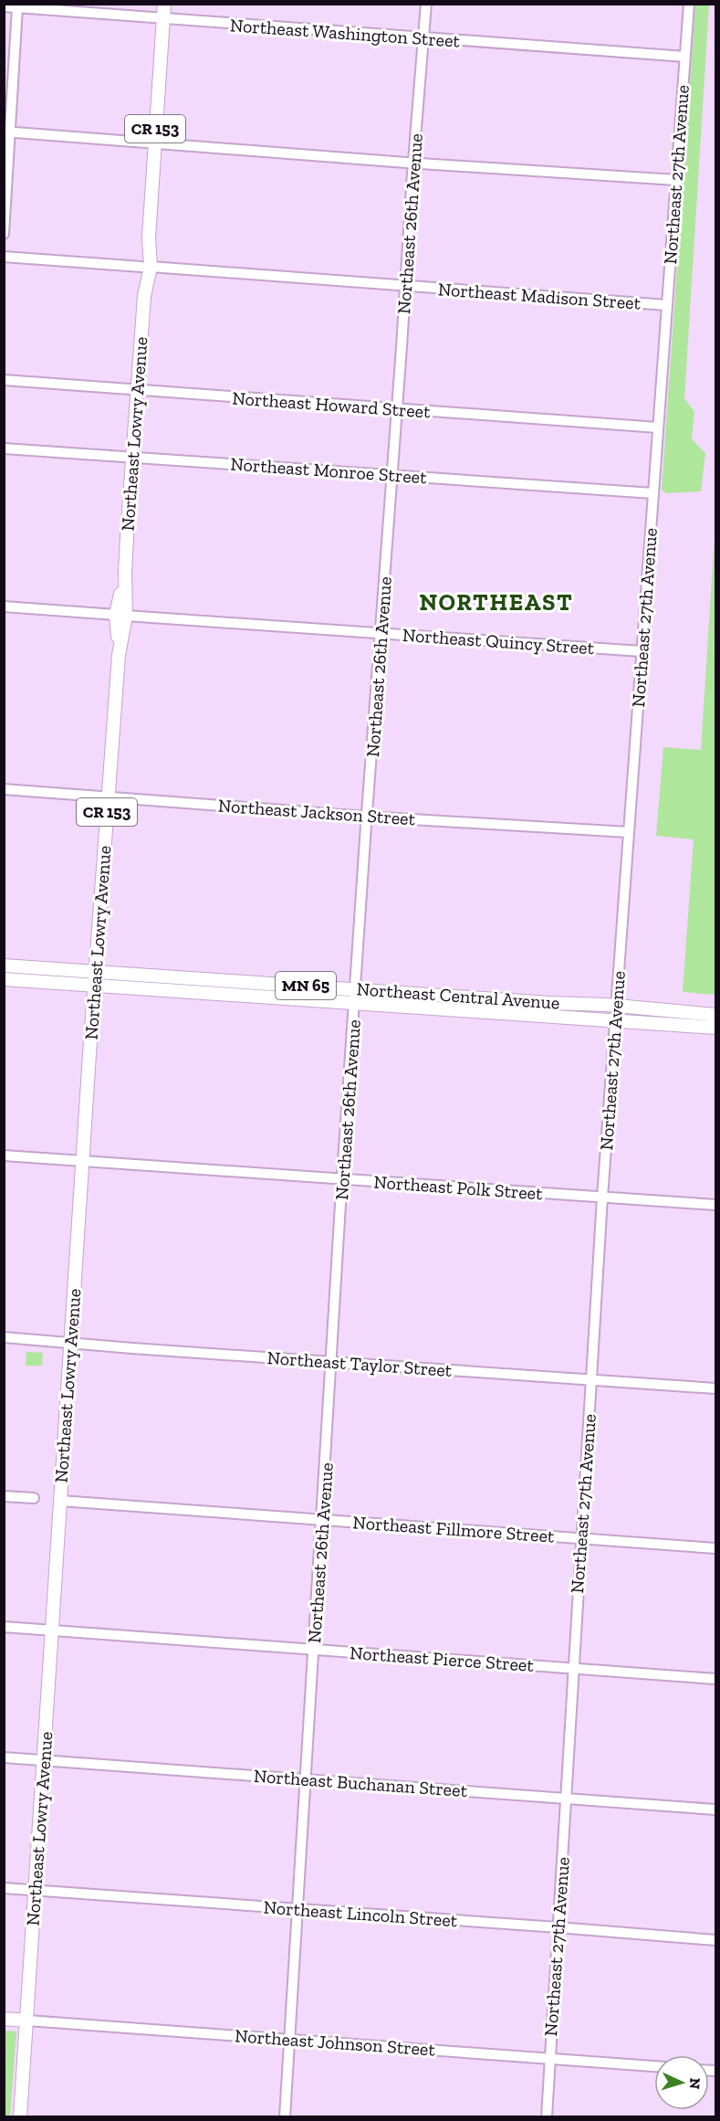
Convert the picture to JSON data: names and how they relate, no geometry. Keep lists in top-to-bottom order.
{
  "streets": {
    "main road": [
      "CR 153",
      "Northeast Lowry Avenue",
      "MN 65",
      "Northeast Central Avenue",
      "Northeast Johnson Street"
    ],
    "street": [
      "Northeast Washington Street",
      "Northeast 27th Avenue",
      "Northeast 26th Avenue",
      "Northeast Madison Street",
      "Northeast Howard Street",
      "Northeast Monroe Street",
      "Northeast Quincy Street",
      "Northeast Jackson Street",
      "Northeast Polk Street",
      "Northeast Taylor Street",
      "Northeast Fillmore Street",
      "Northeast Pierce Street",
      "Northeast Buchanan Street",
      "Northeast Lincoln Street"
    ]
  },
  "crossings": [
    ["Northeast Washington Street", "Northeast 27th Avenue"],
    ["Northeast Washington Street", "Northeast 26th Avenue"],
    ["Northeast Washington Street", "Northeast Lowry Avenue"],
    ["Northeast 27th Avenue", "Northeast Madison Street"],
    ["Northeast 27th Avenue", "Northeast Howard Street"],
    ["Northeast 27th Avenue", "Northeast Monroe Street"],
    ["Northeast 27th Avenue", "Northeast Quincy Street"],
    ["Northeast 27th Avenue", "Northeast Jackson Street"],
    ["Northeast 27th Avenue", "Northeast Central Avenue"],
    ["Northeast 27th Avenue", "Northeast Polk Street"],
    ["Northeast 27th Avenue", "Northeast Taylor Street"],
    ["Northeast 27th Avenue", "Northeast Fillmore Street"],
    ["Northeast 27th Avenue", "Northeast Pierce Street"],
    ["Northeast 27th Avenue", "Northeast Buchanan Street"],
    ["Northeast 27th Avenue", "Northeast Lincoln Street"],
    ["Northeast 27th Avenue", "Northeast Johnson Street"],
    ["Northeast 26th Avenue", "Northeast Madison Street"],
    ["Northeast 26th Avenue", "Northeast Howard Street"],
    ["Northeast 26th Avenue", "Northeast Monroe Street"],
    ["Northeast 26th Avenue", "Northeast Quincy Street"],
    ["Northeast 26th Avenue", "Northeast Jackson Street"],
    ["Northeast 26th Avenue", "Northeast Central Avenue"],
    ["Northeast 26th Avenue", "Northeast Polk Street"],
    ["Northeast 26th Avenue", "Northeast Taylor Street"],
    ["Northeast 26th Avenue", "Northeast Fillmore Street"],
    ["Northeast 26th Avenue", "Northeast Pierce Street"],
    ["Northeast 26th Avenue", "Northeast Buchanan Street"],
    ["Northeast 26th Avenue", "Northeast Lincoln Street"],
    ["Northeast 26th Avenue", "Northeast Johnson Street"],
    ["Northeast Madison Street", "Northeast Lowry Avenue"],
    ["Northeast Howard Street", "Northeast Lowry Avenue"],
    ["Northeast Lowry Avenue", "Northeast Monroe Street"],
    ["Northeast Lowry Avenue", "Northeast Quincy Street"],
    ["Northeast Lowry Avenue", "Northeast Jackson Street"],
    ["Northeast Lowry Avenue", "Northeast Central Avenue"],
    ["Northeast Lowry Avenue", "Northeast Polk Street"],
    ["Northeast Lowry Avenue", "Northeast Taylor Street"],
    ["Northeast Lowry Avenue", "Northeast Fillmore Street"],
    ["Northeast Lowry Avenue", "Northeast Pierce Street"],
    ["Northeast Lowry Avenue", "Northeast Buchanan Street"],
    ["Northeast Lowry Avenue", "Northeast Lincoln Street"],
    ["Northeast Lowry Avenue", "Northeast Johnson Street"]
  ],
  "districts": ["NORTHEAST"],
  "north": "right"
}
